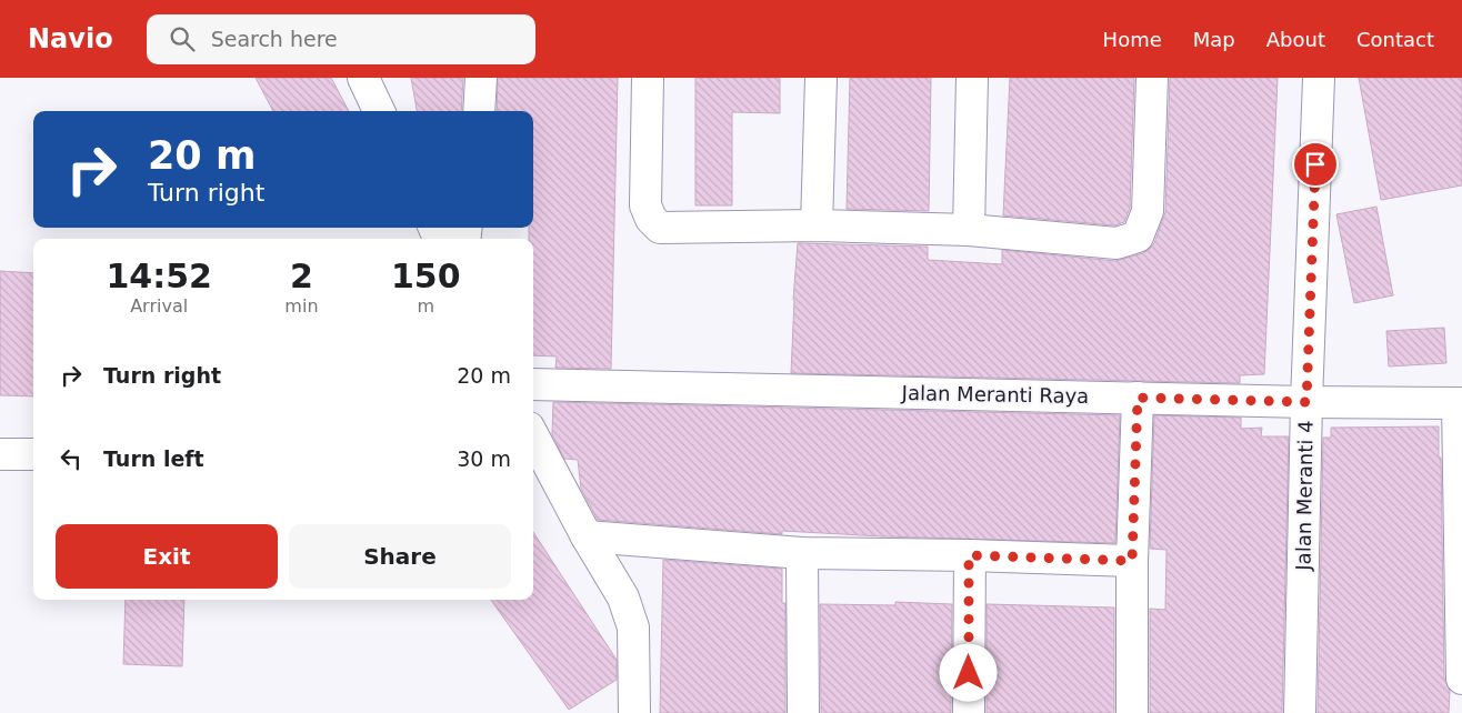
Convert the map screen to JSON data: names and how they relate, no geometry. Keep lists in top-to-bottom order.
{
  "streets": {
    "street": ["Jalan Meranti Raya", "Jalan Meranti 4"]
  },
  "crossings": [
    ["Jalan Meranti Raya", "Jalan Meranti 4"]
  ],
  "page": {
    "header": "Navio",
    "search": "Search here",
    "nav": [
      "Home",
      "Map",
      "About",
      "Contact"
    ],
    "turn": ["20 m", "Turn right"],
    "eta": [
      "14:52",
      "Arrival",
      "2",
      "min",
      "150",
      "m"
    ],
    "list": [
      {
        "name": "Turn right",
        "value": "20 m"
      },
      {
        "name": "Turn left",
        "value": "30 m"
      }
    ],
    "buttons": ["Exit", "Share"]
  }
}
